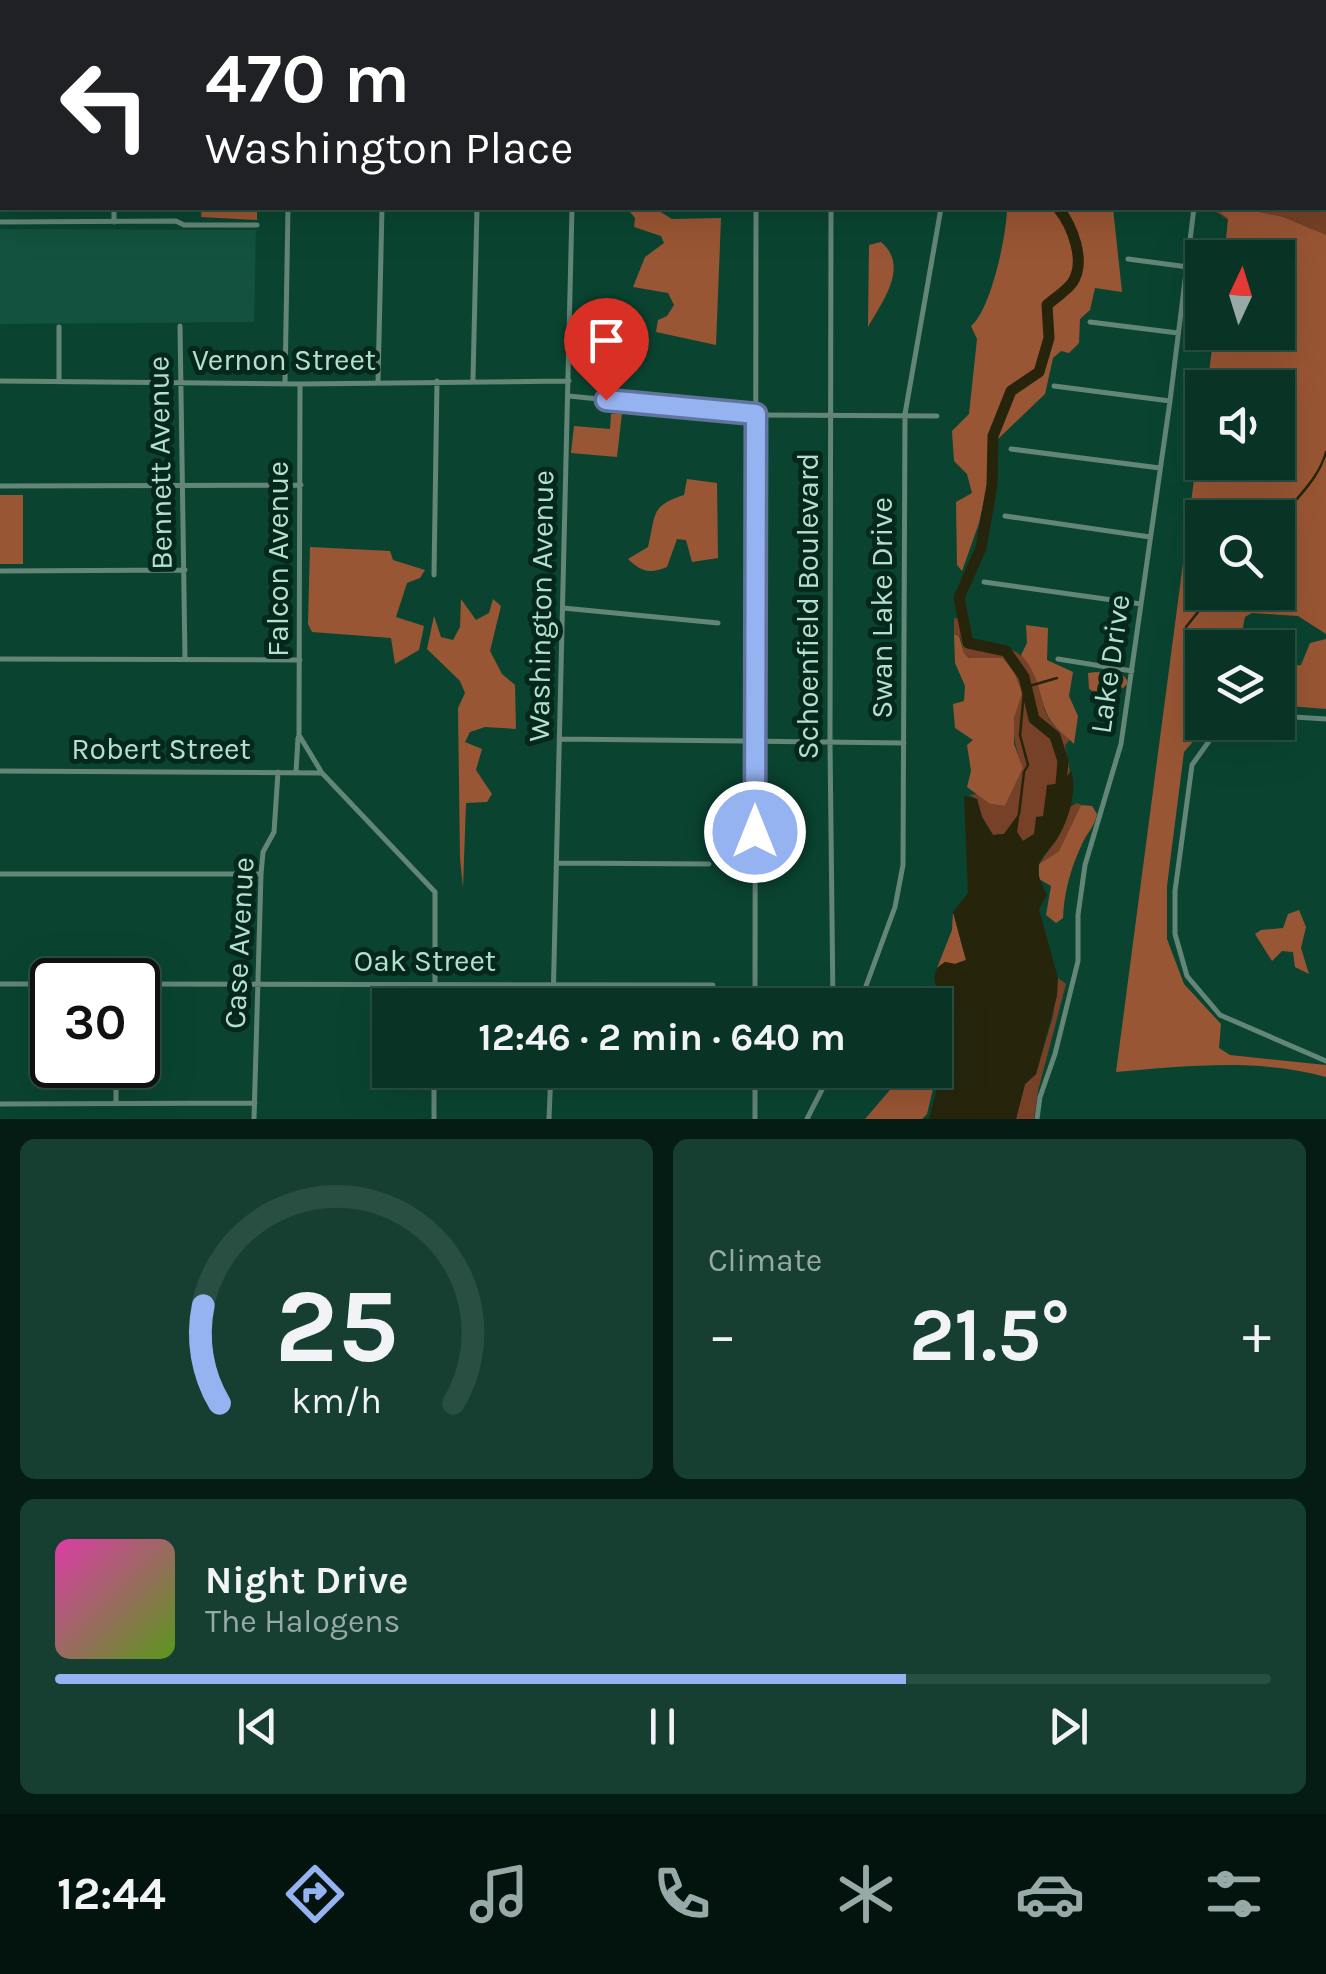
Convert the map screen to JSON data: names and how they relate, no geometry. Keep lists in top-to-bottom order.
{
  "streets": {
    "street": [
      "Vernon Street",
      "Bennett Avenue",
      "Falcon Avenue",
      "Washington Avenue",
      "Schoenfield Boulevard",
      "Swan Lake Drive",
      "Lake Drive",
      "Robert Street",
      "Case Avenue",
      "Oak Street"
    ]
  },
  "crossings": [
    ["Vernon Street", "Bennett Avenue"],
    ["Vernon Street", "Falcon Avenue"],
    ["Vernon Street", "Washington Avenue"],
    ["Falcon Avenue", "Robert Street"],
    ["Washington Avenue", "Oak Street"],
    ["Robert Street", "Case Avenue"],
    ["Case Avenue", "Oak Street"]
  ],
  "north": "top",
  "page": {
    "turn": ["470 m", "Washington Place"],
    "limit": "30",
    "trip": "12:46 · 2 min · 640 m",
    "tile": "Climate",
    "heat": ["−", "21.5°", "+"],
    "song": ["Night Drive", "The Halogens"],
    "tabs": "12:44",
    "gauge": ["25", "km/h"]
  }
}
